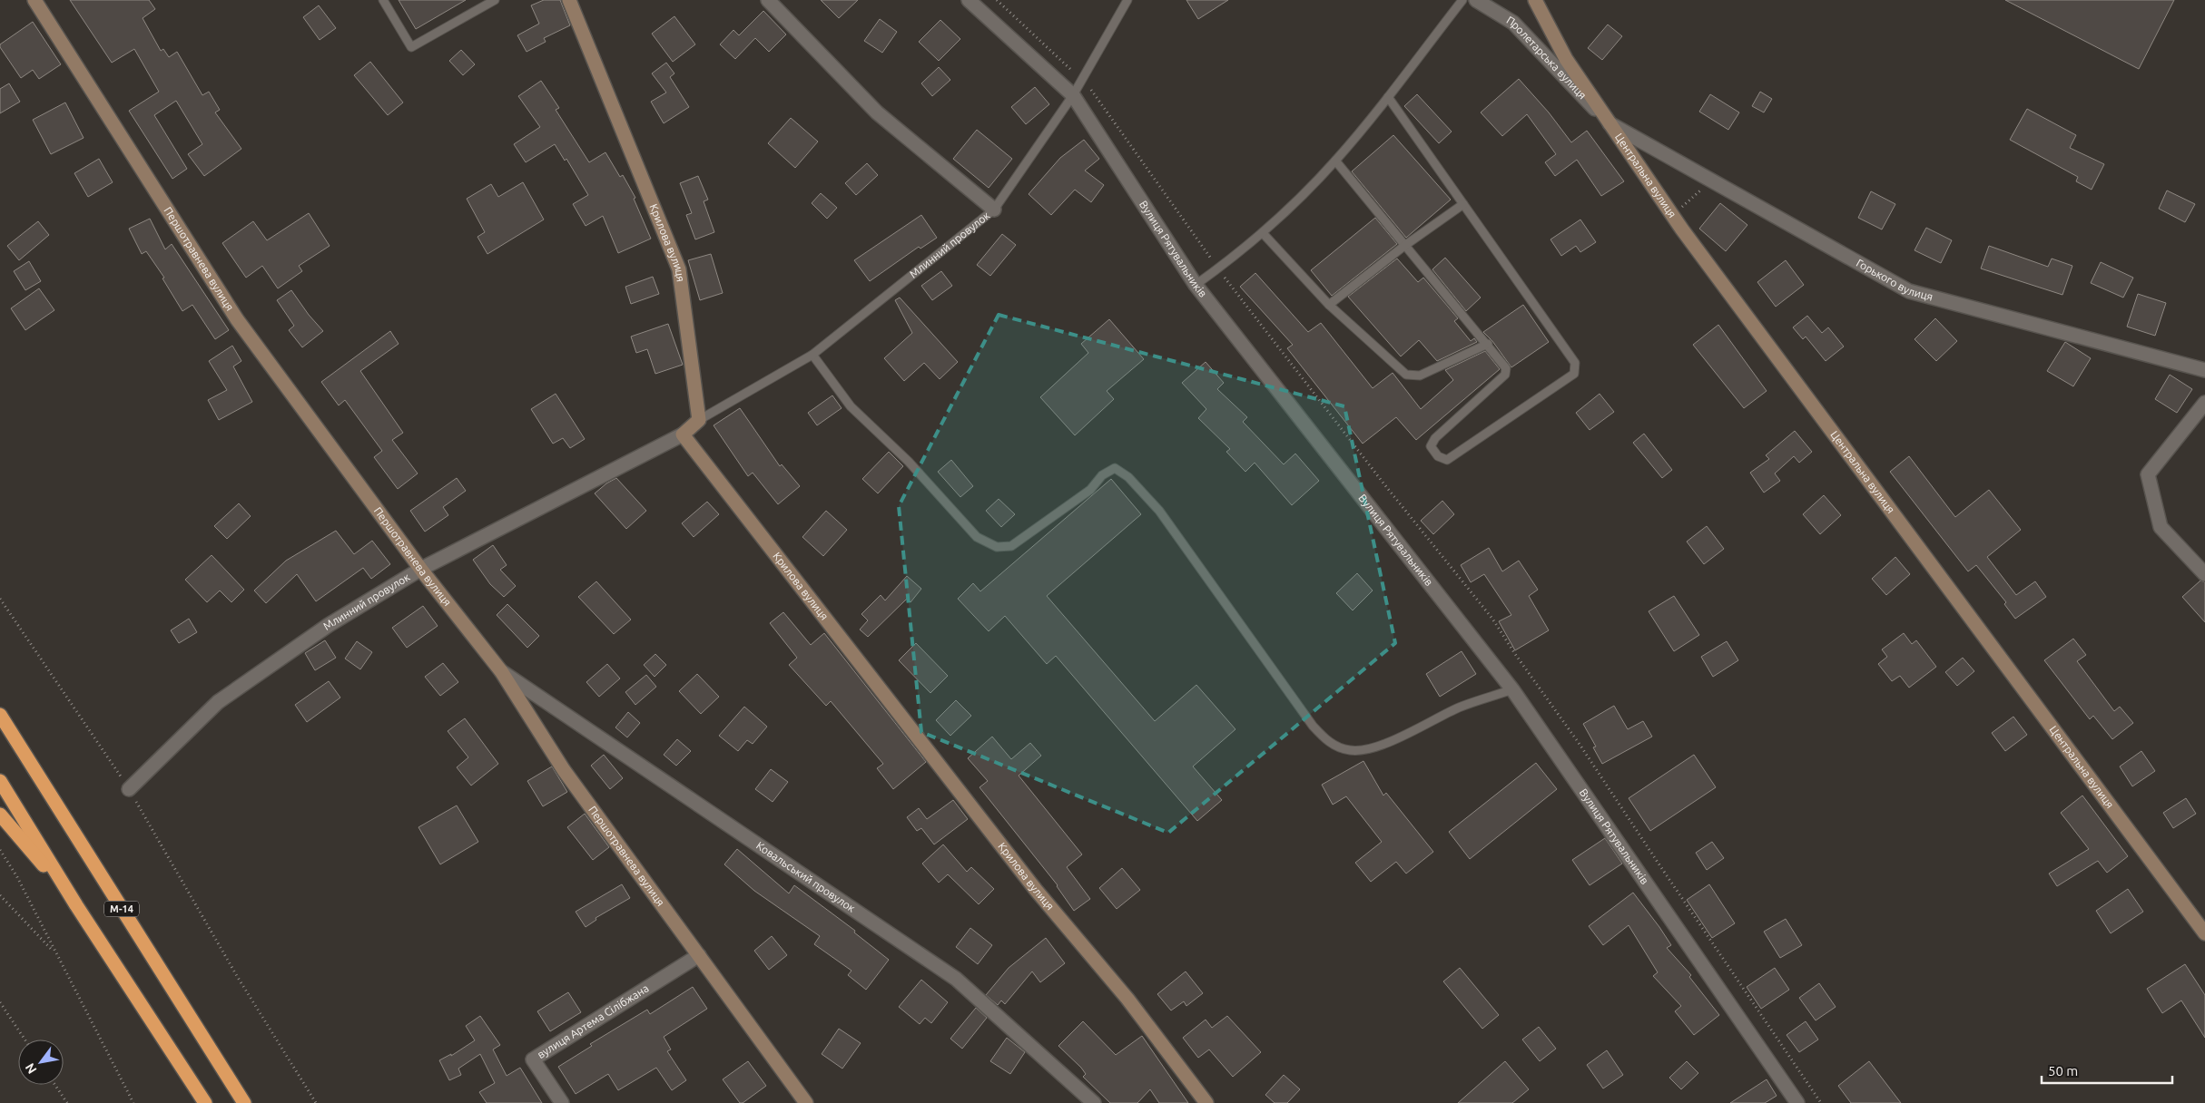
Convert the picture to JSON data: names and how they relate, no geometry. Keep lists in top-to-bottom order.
{
  "streets": {
    "highway": ["М-14"],
    "street": [
      "Пролетарська вулиця",
      "Центральна вулиця",
      "Крилова вулиця",
      "Млинний провулок",
      "Вулиця Рятувальників",
      "Першотравнева вулиця",
      "Горького вулиця",
      "Ковальський провулок",
      "вулиця Артема Сілібжана"
    ]
  },
  "crossings": [
    ["Пролетарська вулиця", "Центральна вулиця"],
    ["Пролетарська вулиця", "Горького вулиця"],
    ["Центральна вулиця", "Горького вулиця"],
    ["Крилова вулиця", "Млинний провулок"],
    ["Млинний провулок", "Вулиця Рятувальників"],
    ["Млинний провулок", "Першотравнева вулиця"],
    ["Першотравнева вулиця", "Ковальський провулок"],
    ["Першотравнева вулиця", "вулиця Артема Сілібжана"]
  ],
  "scale_bar": "50 m",
  "north": "bottom left"
}
